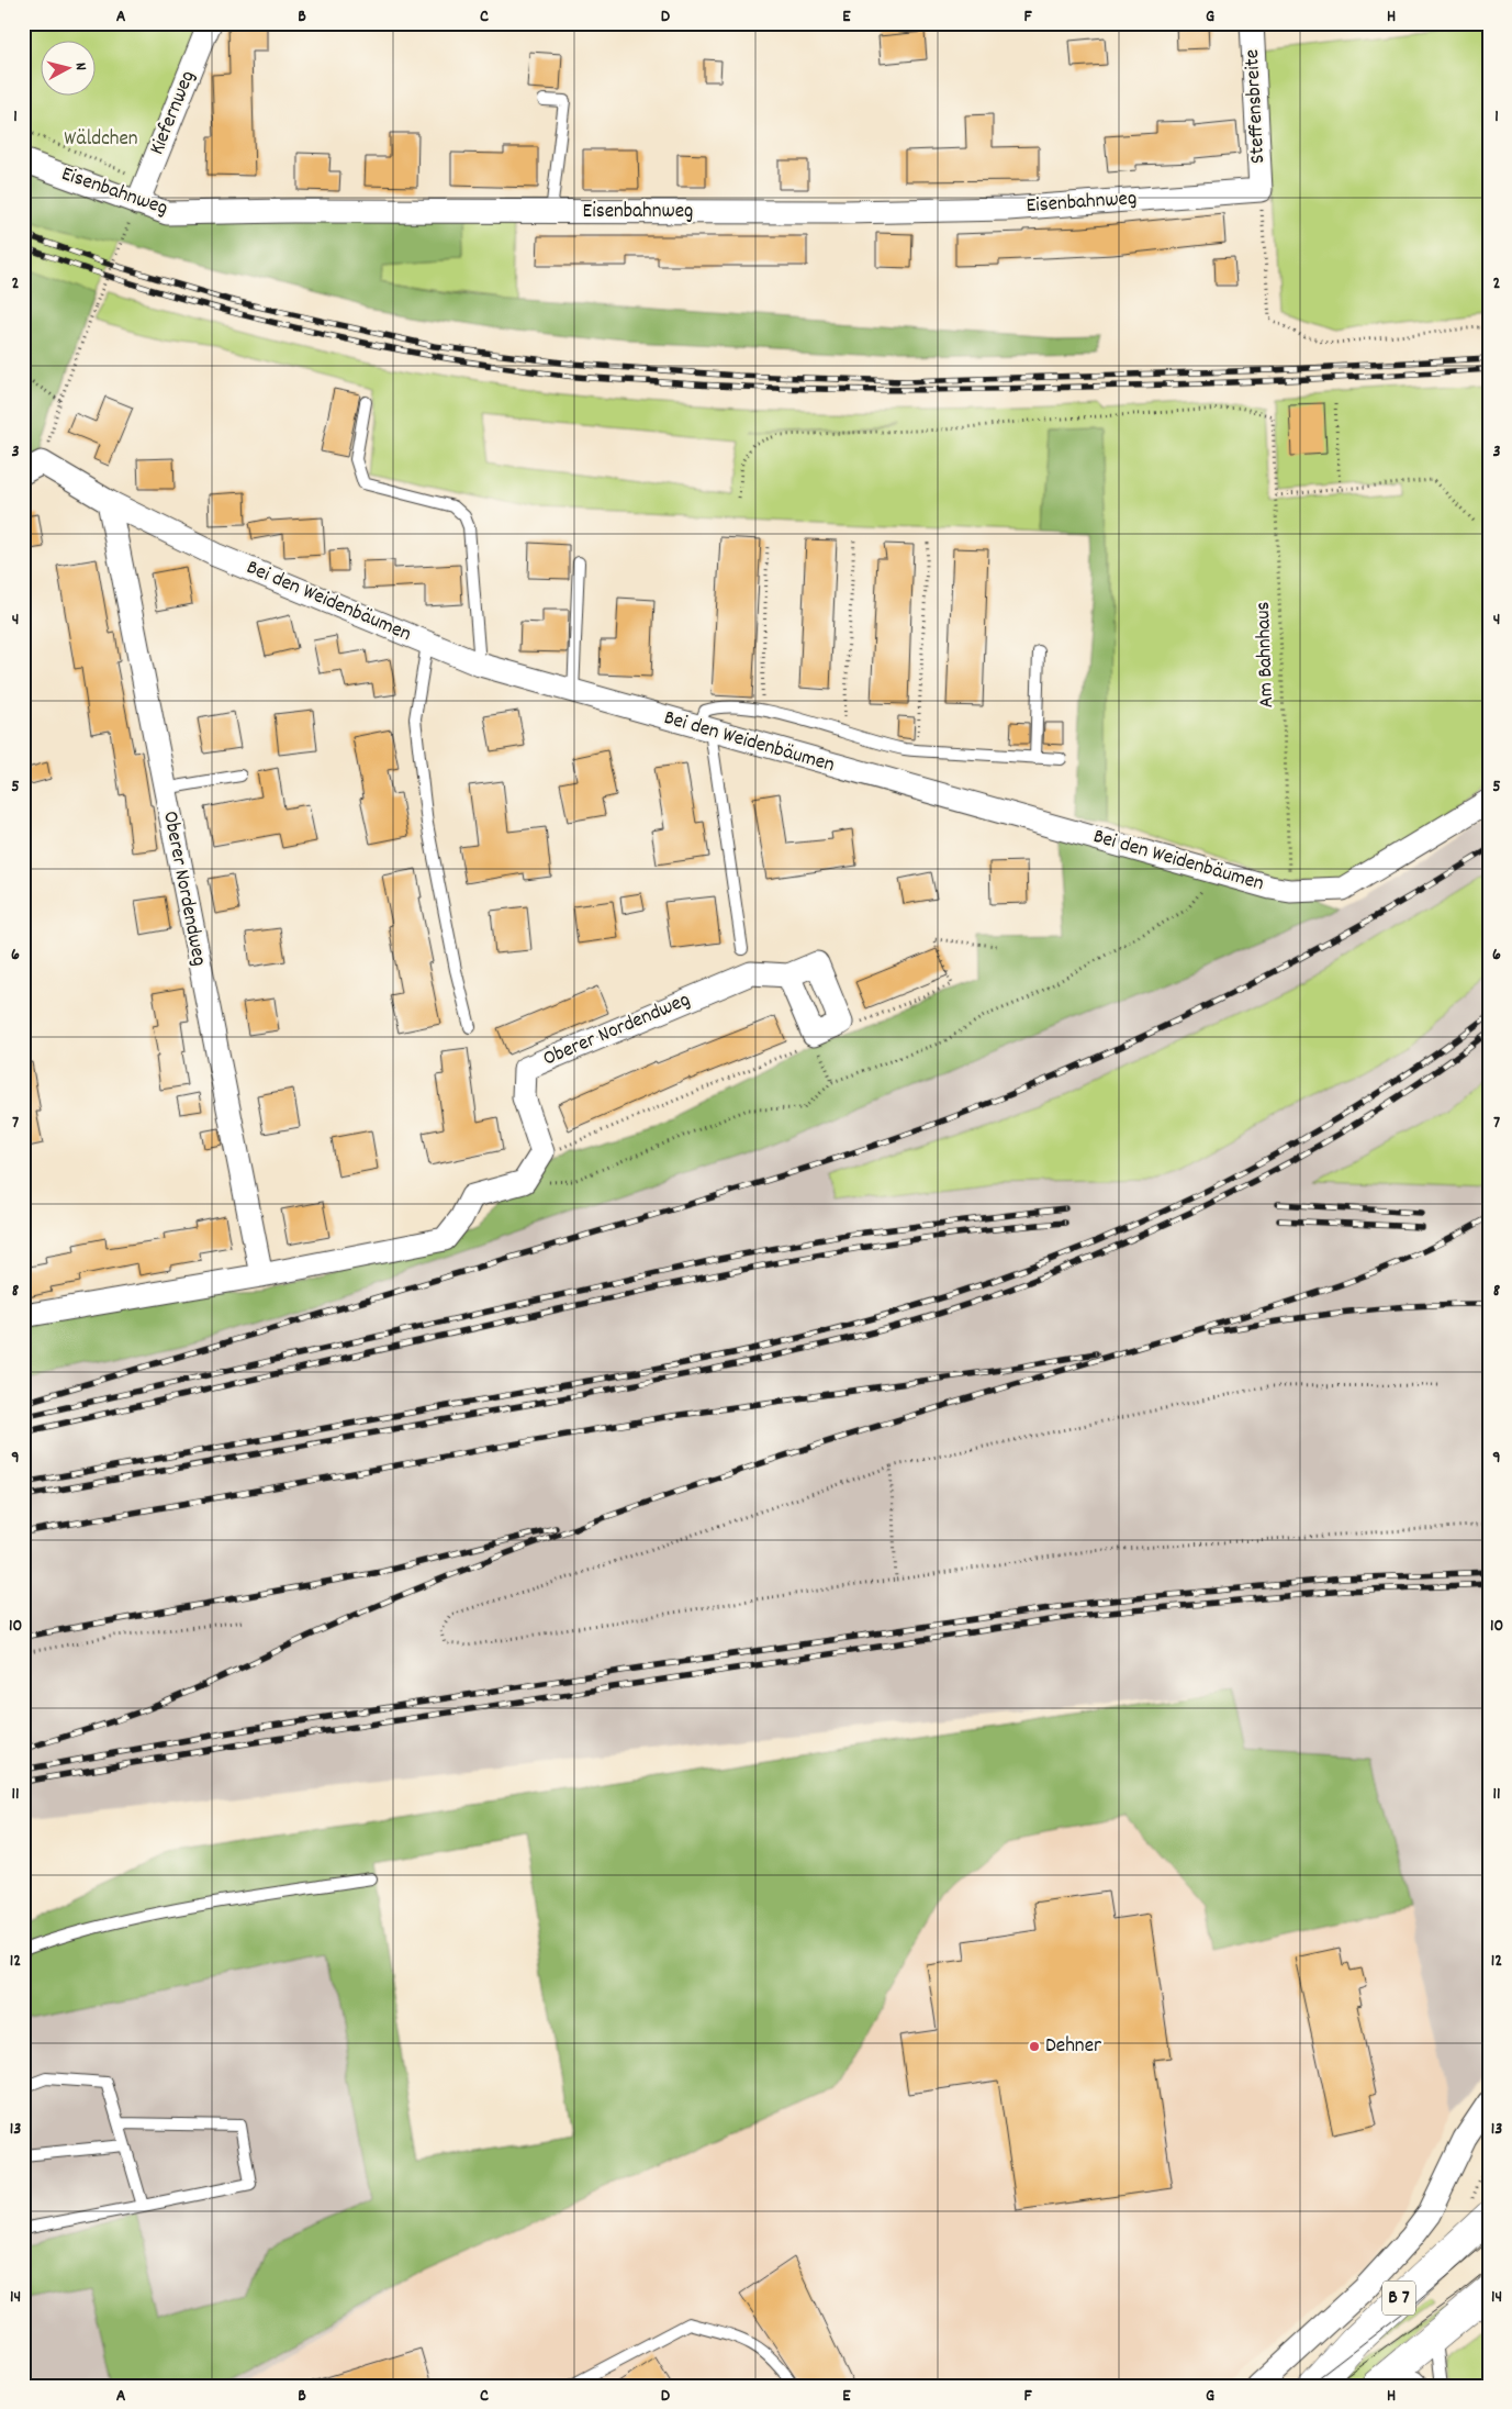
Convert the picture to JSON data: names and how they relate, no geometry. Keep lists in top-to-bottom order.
{
  "streets": {
    "main road": ["B 7"],
    "street": [
      "Steffensbreite",
      "Kiefernweg",
      "Eisenbahnweg",
      "Bei den Weidenbäumen",
      "Oberer Nordendweg"
    ],
    "path": ["Am Bahnhaus"]
  },
  "crossings": [
    ["Steffensbreite", "Eisenbahnweg"],
    ["Kiefernweg", "Eisenbahnweg"],
    ["Bei den Weidenbäumen", "Am Bahnhaus"],
    ["Bei den Weidenbäumen", "Oberer Nordendweg"]
  ],
  "parks": ["Wäldchen"],
  "places": ["Dehner"],
  "north": "right",
  "grid": {
    "columns": [
      "A",
      "B",
      "C",
      "D",
      "E",
      "F",
      "G",
      "H"
    ],
    "rows": [
      "1",
      "2",
      "3",
      "4",
      "5",
      "6",
      "7",
      "8",
      "9",
      "10",
      "11",
      "12",
      "13",
      "14"
    ]
  }
}
